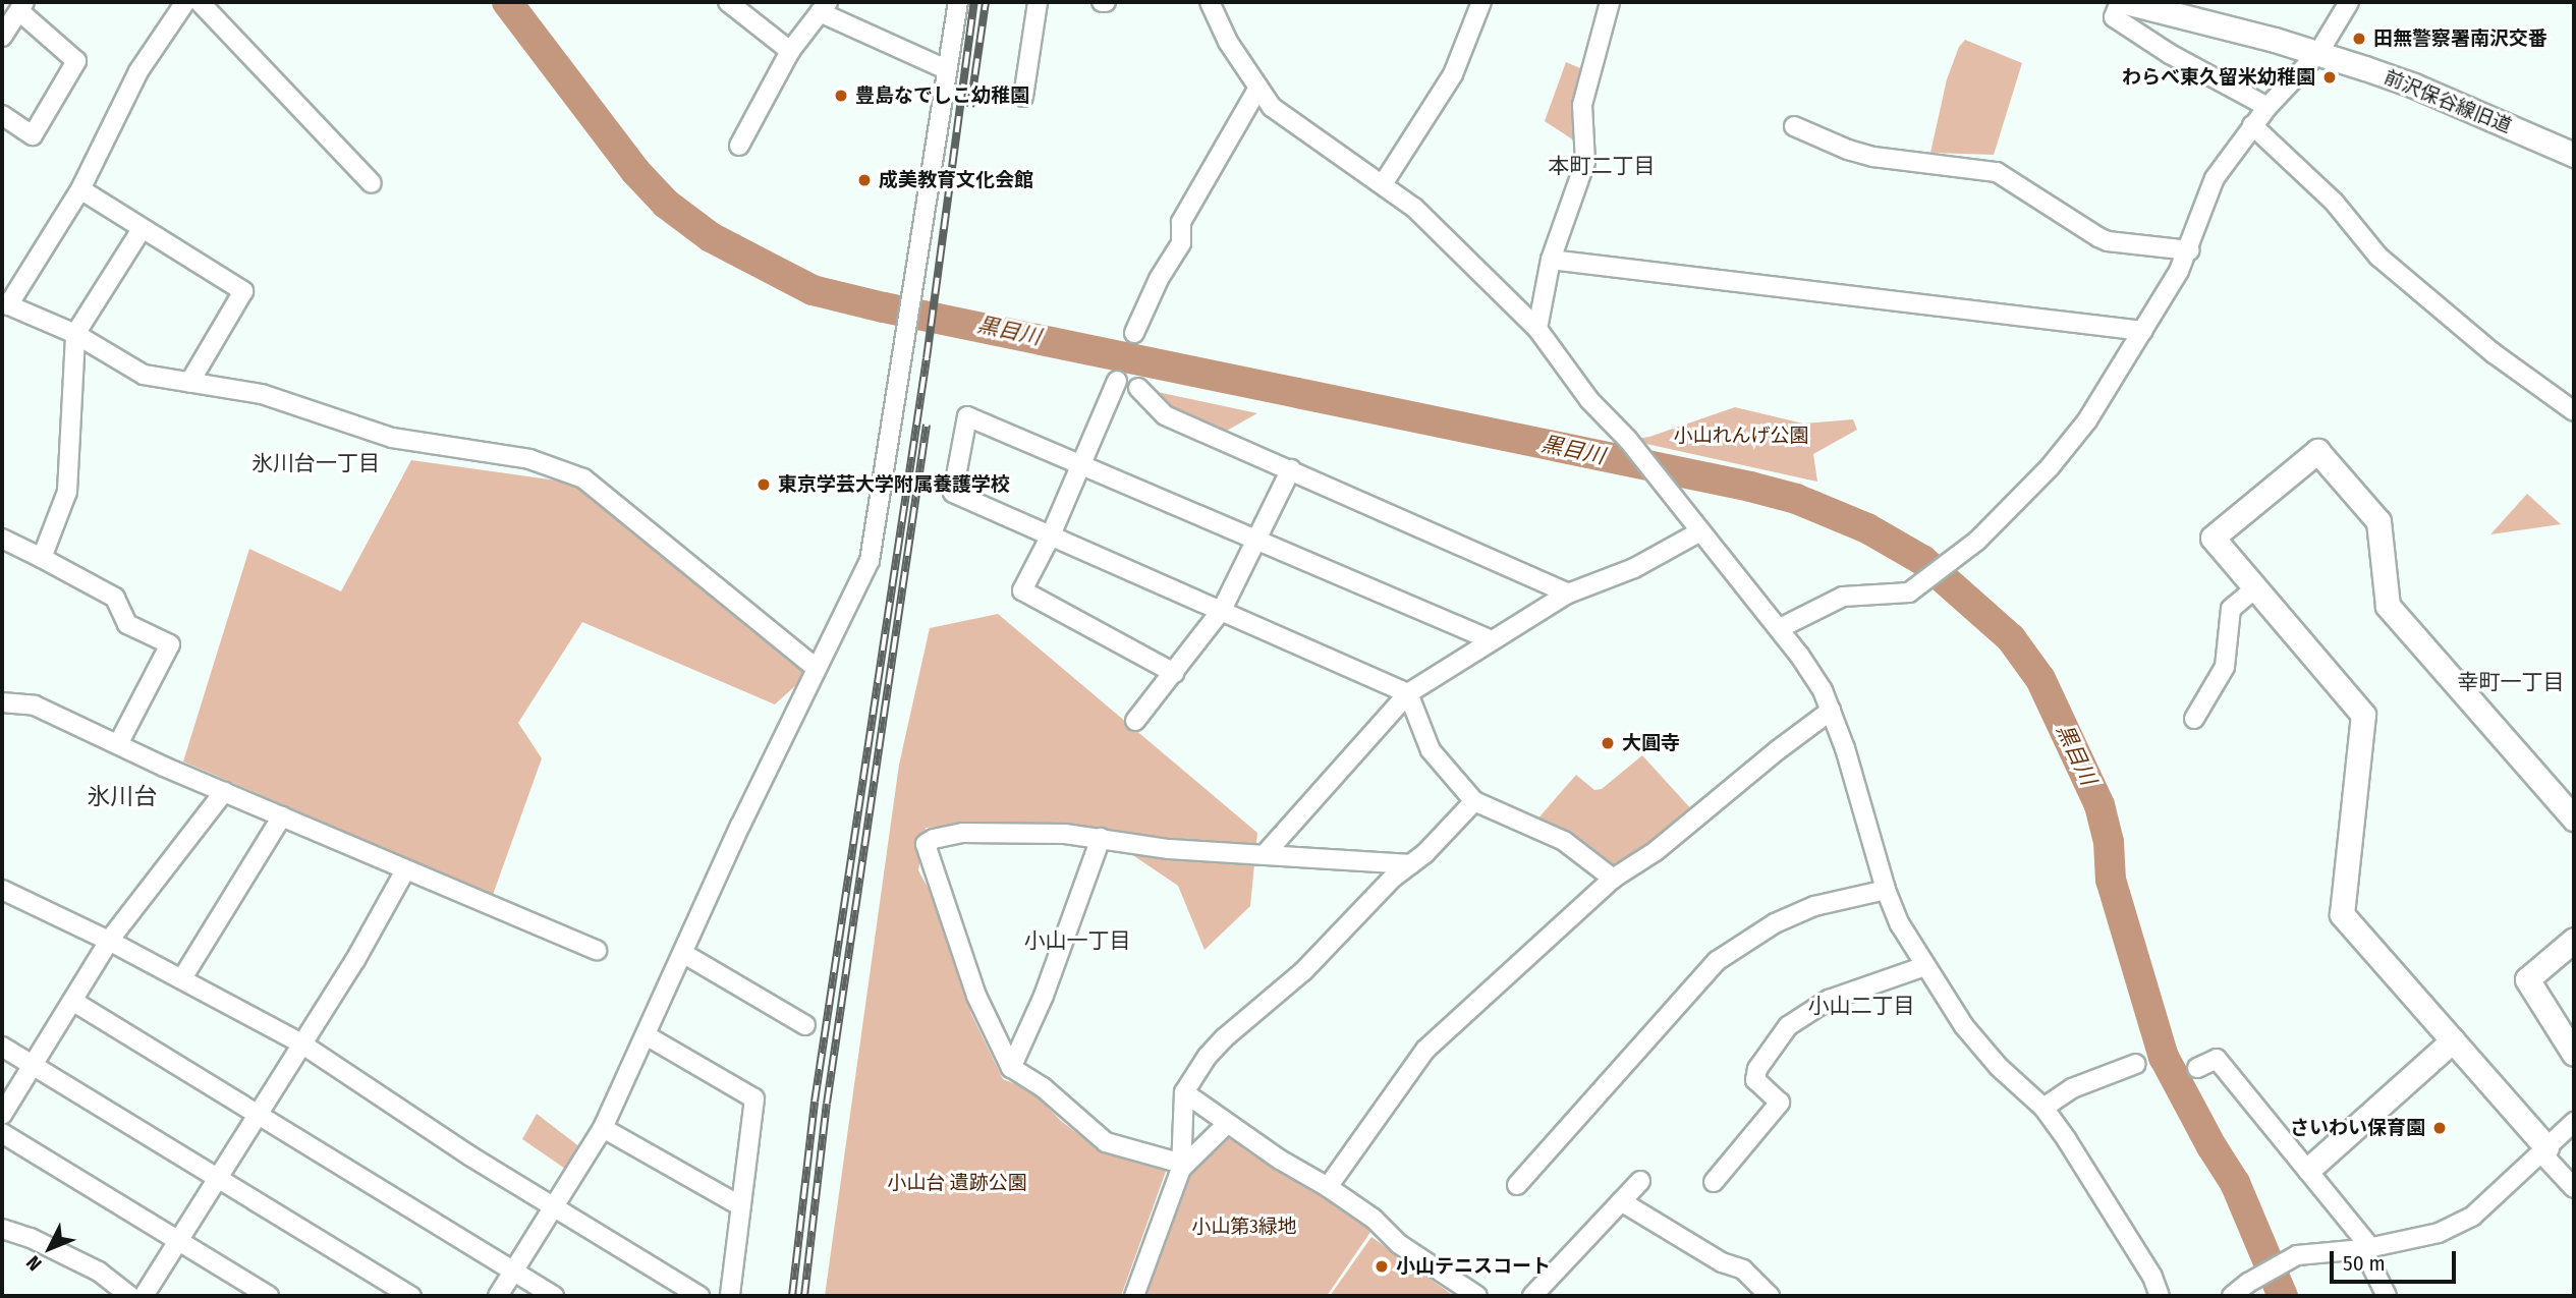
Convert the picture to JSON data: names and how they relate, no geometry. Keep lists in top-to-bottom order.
{
  "streets": {
    "street": ["前沢保谷線旧道"]
  },
  "districts": [
    "本町二丁目",
    "氷川台一丁目",
    "幸町一丁目",
    "氷川台",
    "小山一丁目",
    "小山二丁目"
  ],
  "water": ["黒目川"],
  "parks": ["小山れんげ公園", "小山台 遺跡公園", "小山第3緑地"],
  "places": [
    "田無警察署南沢交番",
    "わらべ東久留米幼稚園",
    "豊島なでしこ幼稚園",
    "成美教育文化会館",
    "東京学芸大学附属養護学校",
    "大圓寺",
    "さいわい保育園",
    "小山テニスコート"
  ],
  "scale_bar": "50 m",
  "north": "bottom left"
}
